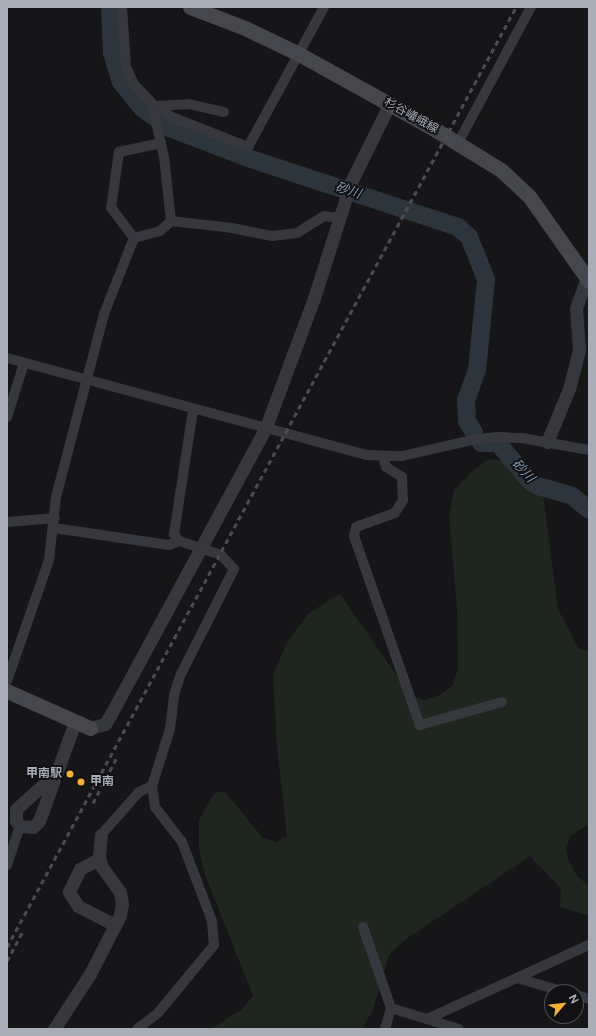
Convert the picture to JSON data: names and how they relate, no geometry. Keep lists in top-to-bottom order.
{
  "streets": {
    "main road": ["杉谷嶬峨線"]
  },
  "water": ["砂川"],
  "places": ["甲南駅", "甲南"],
  "north": "top right"
}
